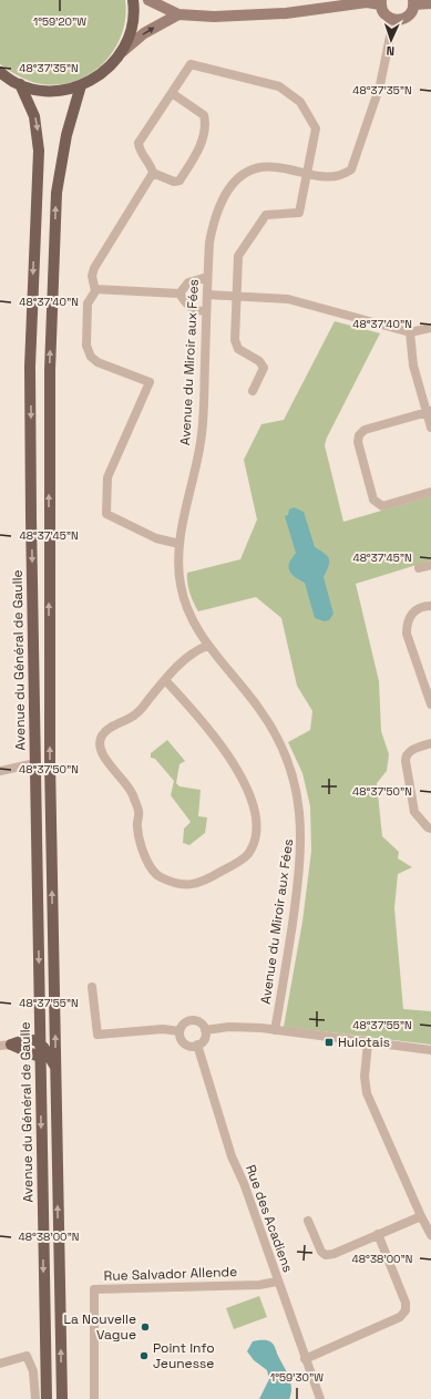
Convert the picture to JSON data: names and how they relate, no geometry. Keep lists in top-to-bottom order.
{
  "streets": {
    "main road": ["Avenue du Général de Gaulle"],
    "street": ["Avenue du Miroir aux Fées", "Rue des Acadiens", "Rue Salvador Allende"]
  },
  "crossings": [
    ["Rue des Acadiens", "Rue Salvador Allende"]
  ],
  "places": {
    "transit": ["Hulotais"],
    "other": ["La Nouvelle Vague", "Point Info Jeunesse"]
  },
  "north": "bottom",
  "coordinates": [
    "1°59'20\"W",
    "48°37'35\"N",
    "48°37'40\"N",
    "48°37'45\"N",
    "48°37'50\"N",
    "48°37'55\"N",
    "48°38'00\"N",
    "1°59'30\"W"
  ]
}
